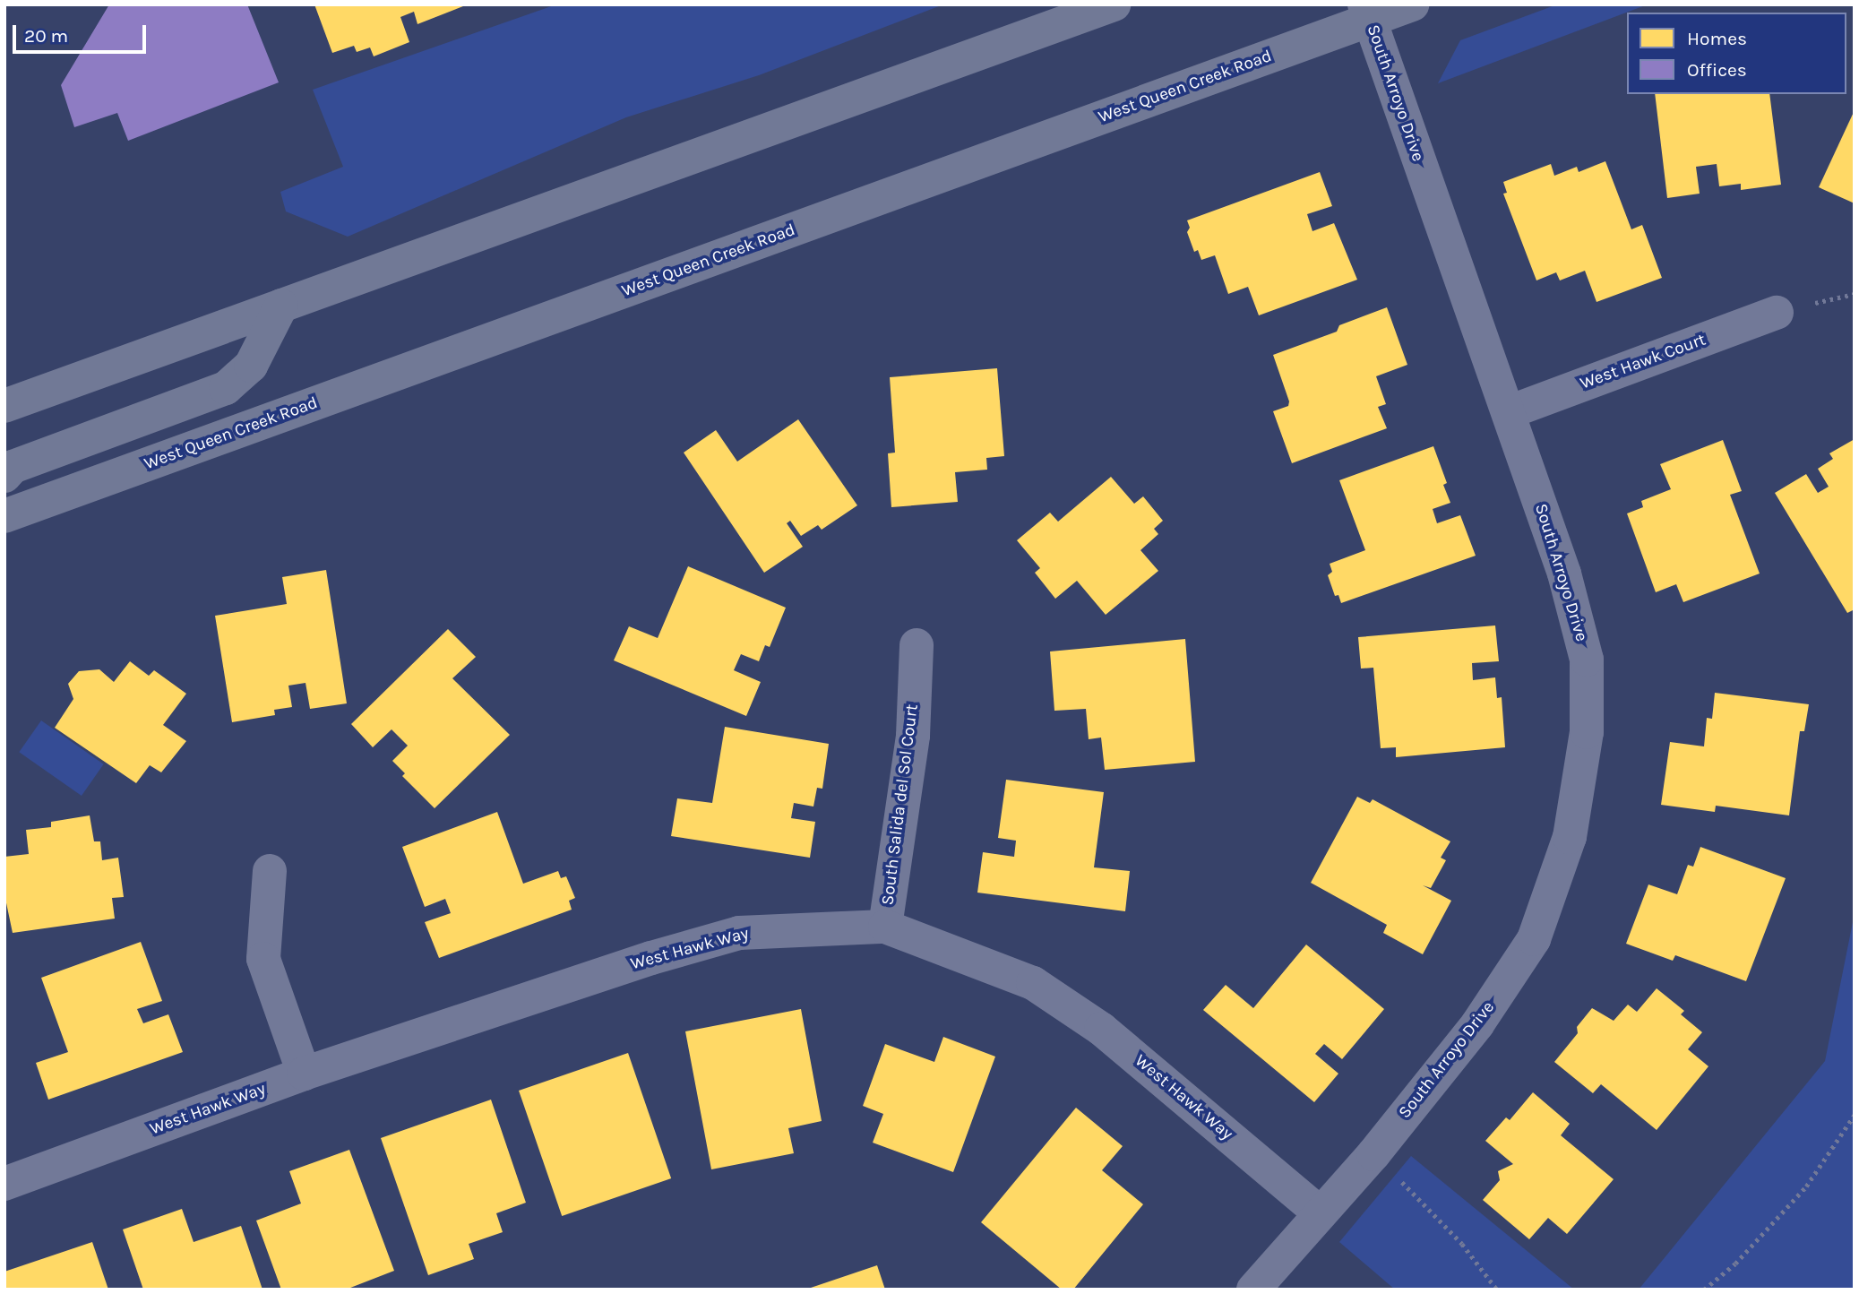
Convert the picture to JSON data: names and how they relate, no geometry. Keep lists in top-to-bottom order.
{
  "streets": {
    "main road": ["West Queen Creek Road"],
    "street": [
      "South Arroyo Drive",
      "West Hawk Court",
      "South Salida del Sol Court",
      "West Hawk Way"
    ]
  },
  "crossings": [
    ["West Queen Creek Road", "South Arroyo Drive"],
    ["South Arroyo Drive", "West Hawk Court"],
    ["South Arroyo Drive", "West Hawk Way"],
    ["South Salida del Sol Court", "West Hawk Way"]
  ],
  "legend": ["Homes", "Offices"],
  "scale_bar": "20 m"
}
